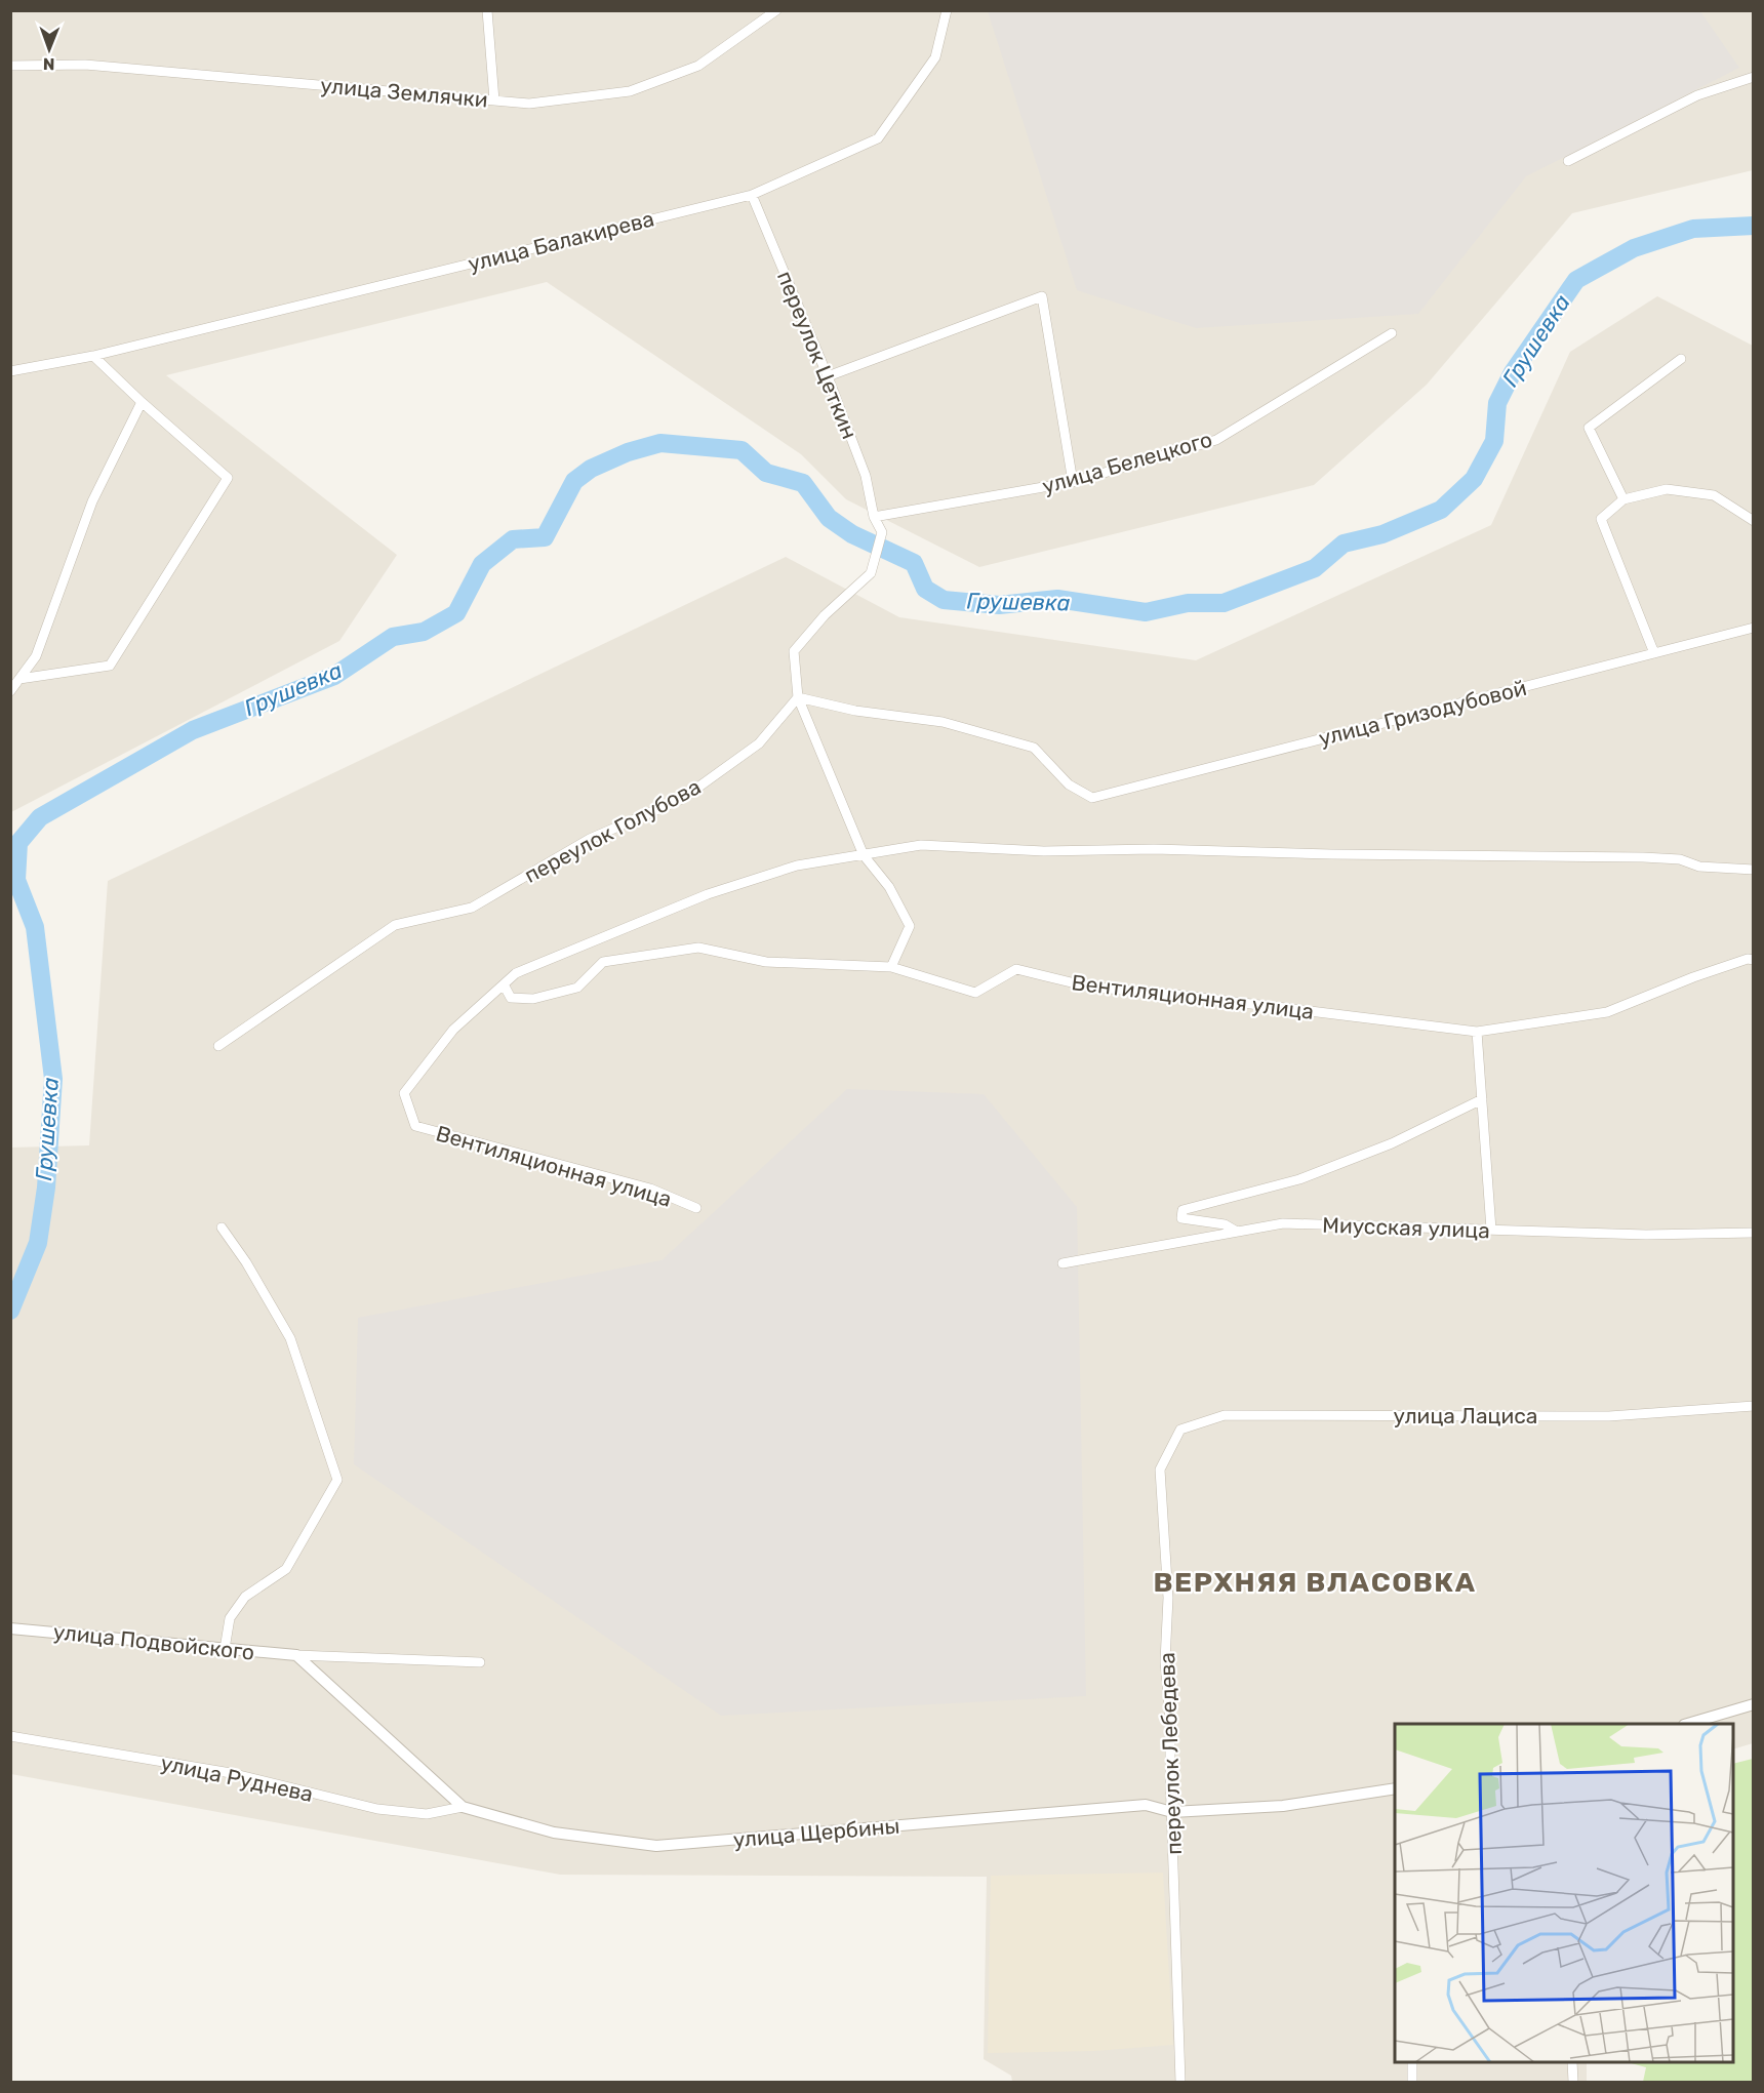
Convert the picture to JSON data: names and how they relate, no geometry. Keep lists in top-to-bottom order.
{
  "streets": {
    "street": [
      "улица Землячки",
      "улица Балакирева",
      "переулок Цеткин",
      "улица Белецкого",
      "улица Гризодубовой",
      "переулок Голубова",
      "Вентиляционная улица",
      "Миусская улица",
      "улица Лациса",
      "улица Подвойского",
      "переулок Лебедева",
      "улица Руднева",
      "улица Щербины"
    ]
  },
  "crossings": [
    ["улица Балакирева", "переулок Цеткин"],
    ["переулок Цеткин", "улица Белецкого"],
    ["переулок Цеткин", "улица Гризодубовой"],
    ["переулок Цеткин", "переулок Голубова"],
    ["улица Гризодубовой", "переулок Голубова"],
    ["улица Лациса", "переулок Лебедева"],
    ["улица Подвойского", "улица Щербины"],
    ["переулок Лебедева", "улица Щербины"],
    ["улица Руднева", "улица Щербины"]
  ],
  "districts": ["ВЕРХНЯЯ ВЛАСОВКА"],
  "water": ["Грушевка"],
  "north": "bottom"
}
